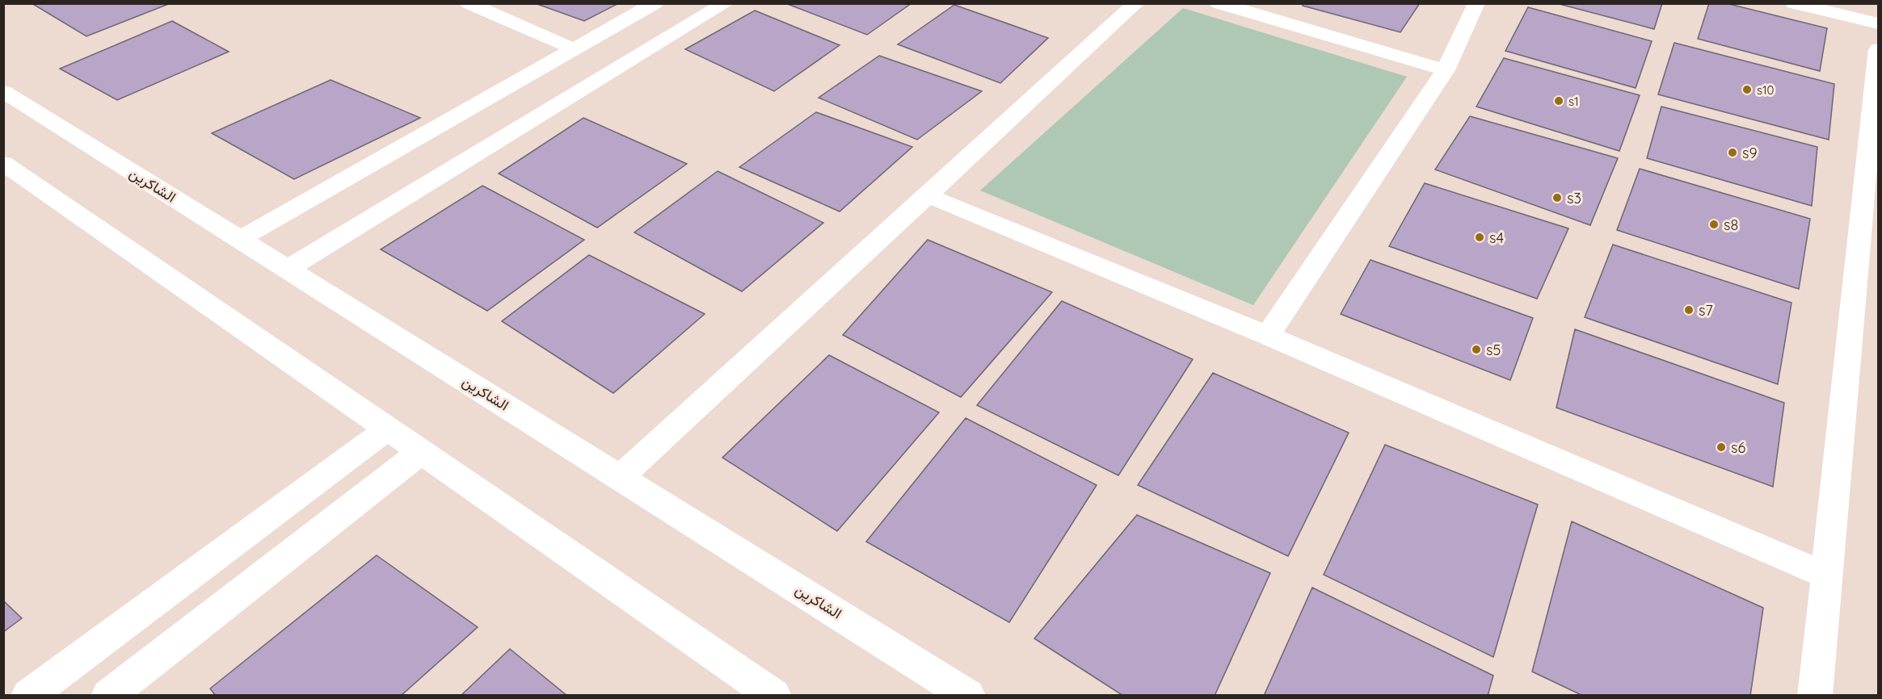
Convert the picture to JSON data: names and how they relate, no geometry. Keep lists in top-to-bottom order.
{
  "streets": {
    "street": ["الشاكرين"]
  },
  "places": [
    "s10",
    "s1",
    "s9",
    "s3",
    "s8",
    "s4",
    "s7",
    "s5",
    "s6"
  ]
}
